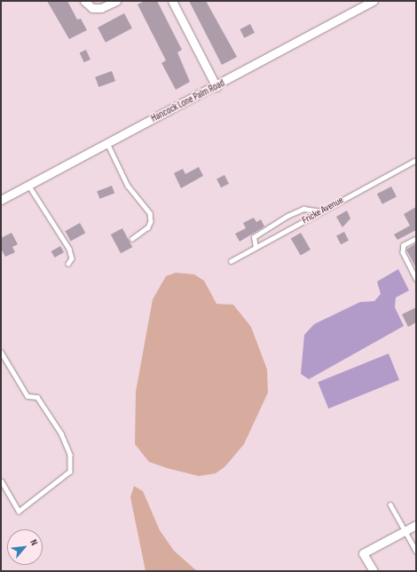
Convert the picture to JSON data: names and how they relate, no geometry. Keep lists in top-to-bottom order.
{
  "streets": {
    "street": ["Hancock Lone Palm Road"],
    "lane": ["Fricke Avenue"]
  },
  "north": "top right"
}
